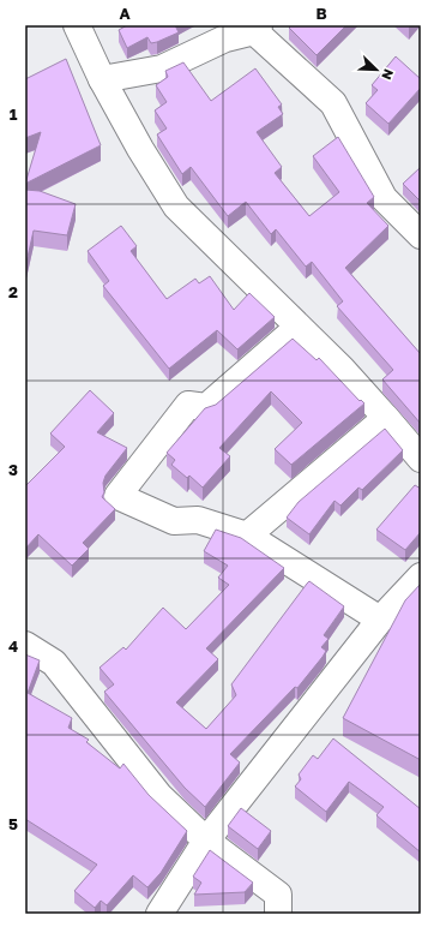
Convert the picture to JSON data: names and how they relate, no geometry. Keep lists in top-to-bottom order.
{
  "north": "bottom right",
  "grid": {
    "columns": ["A", "B"],
    "rows": [
      "1",
      "2",
      "3",
      "4",
      "5"
    ]
  }
}
